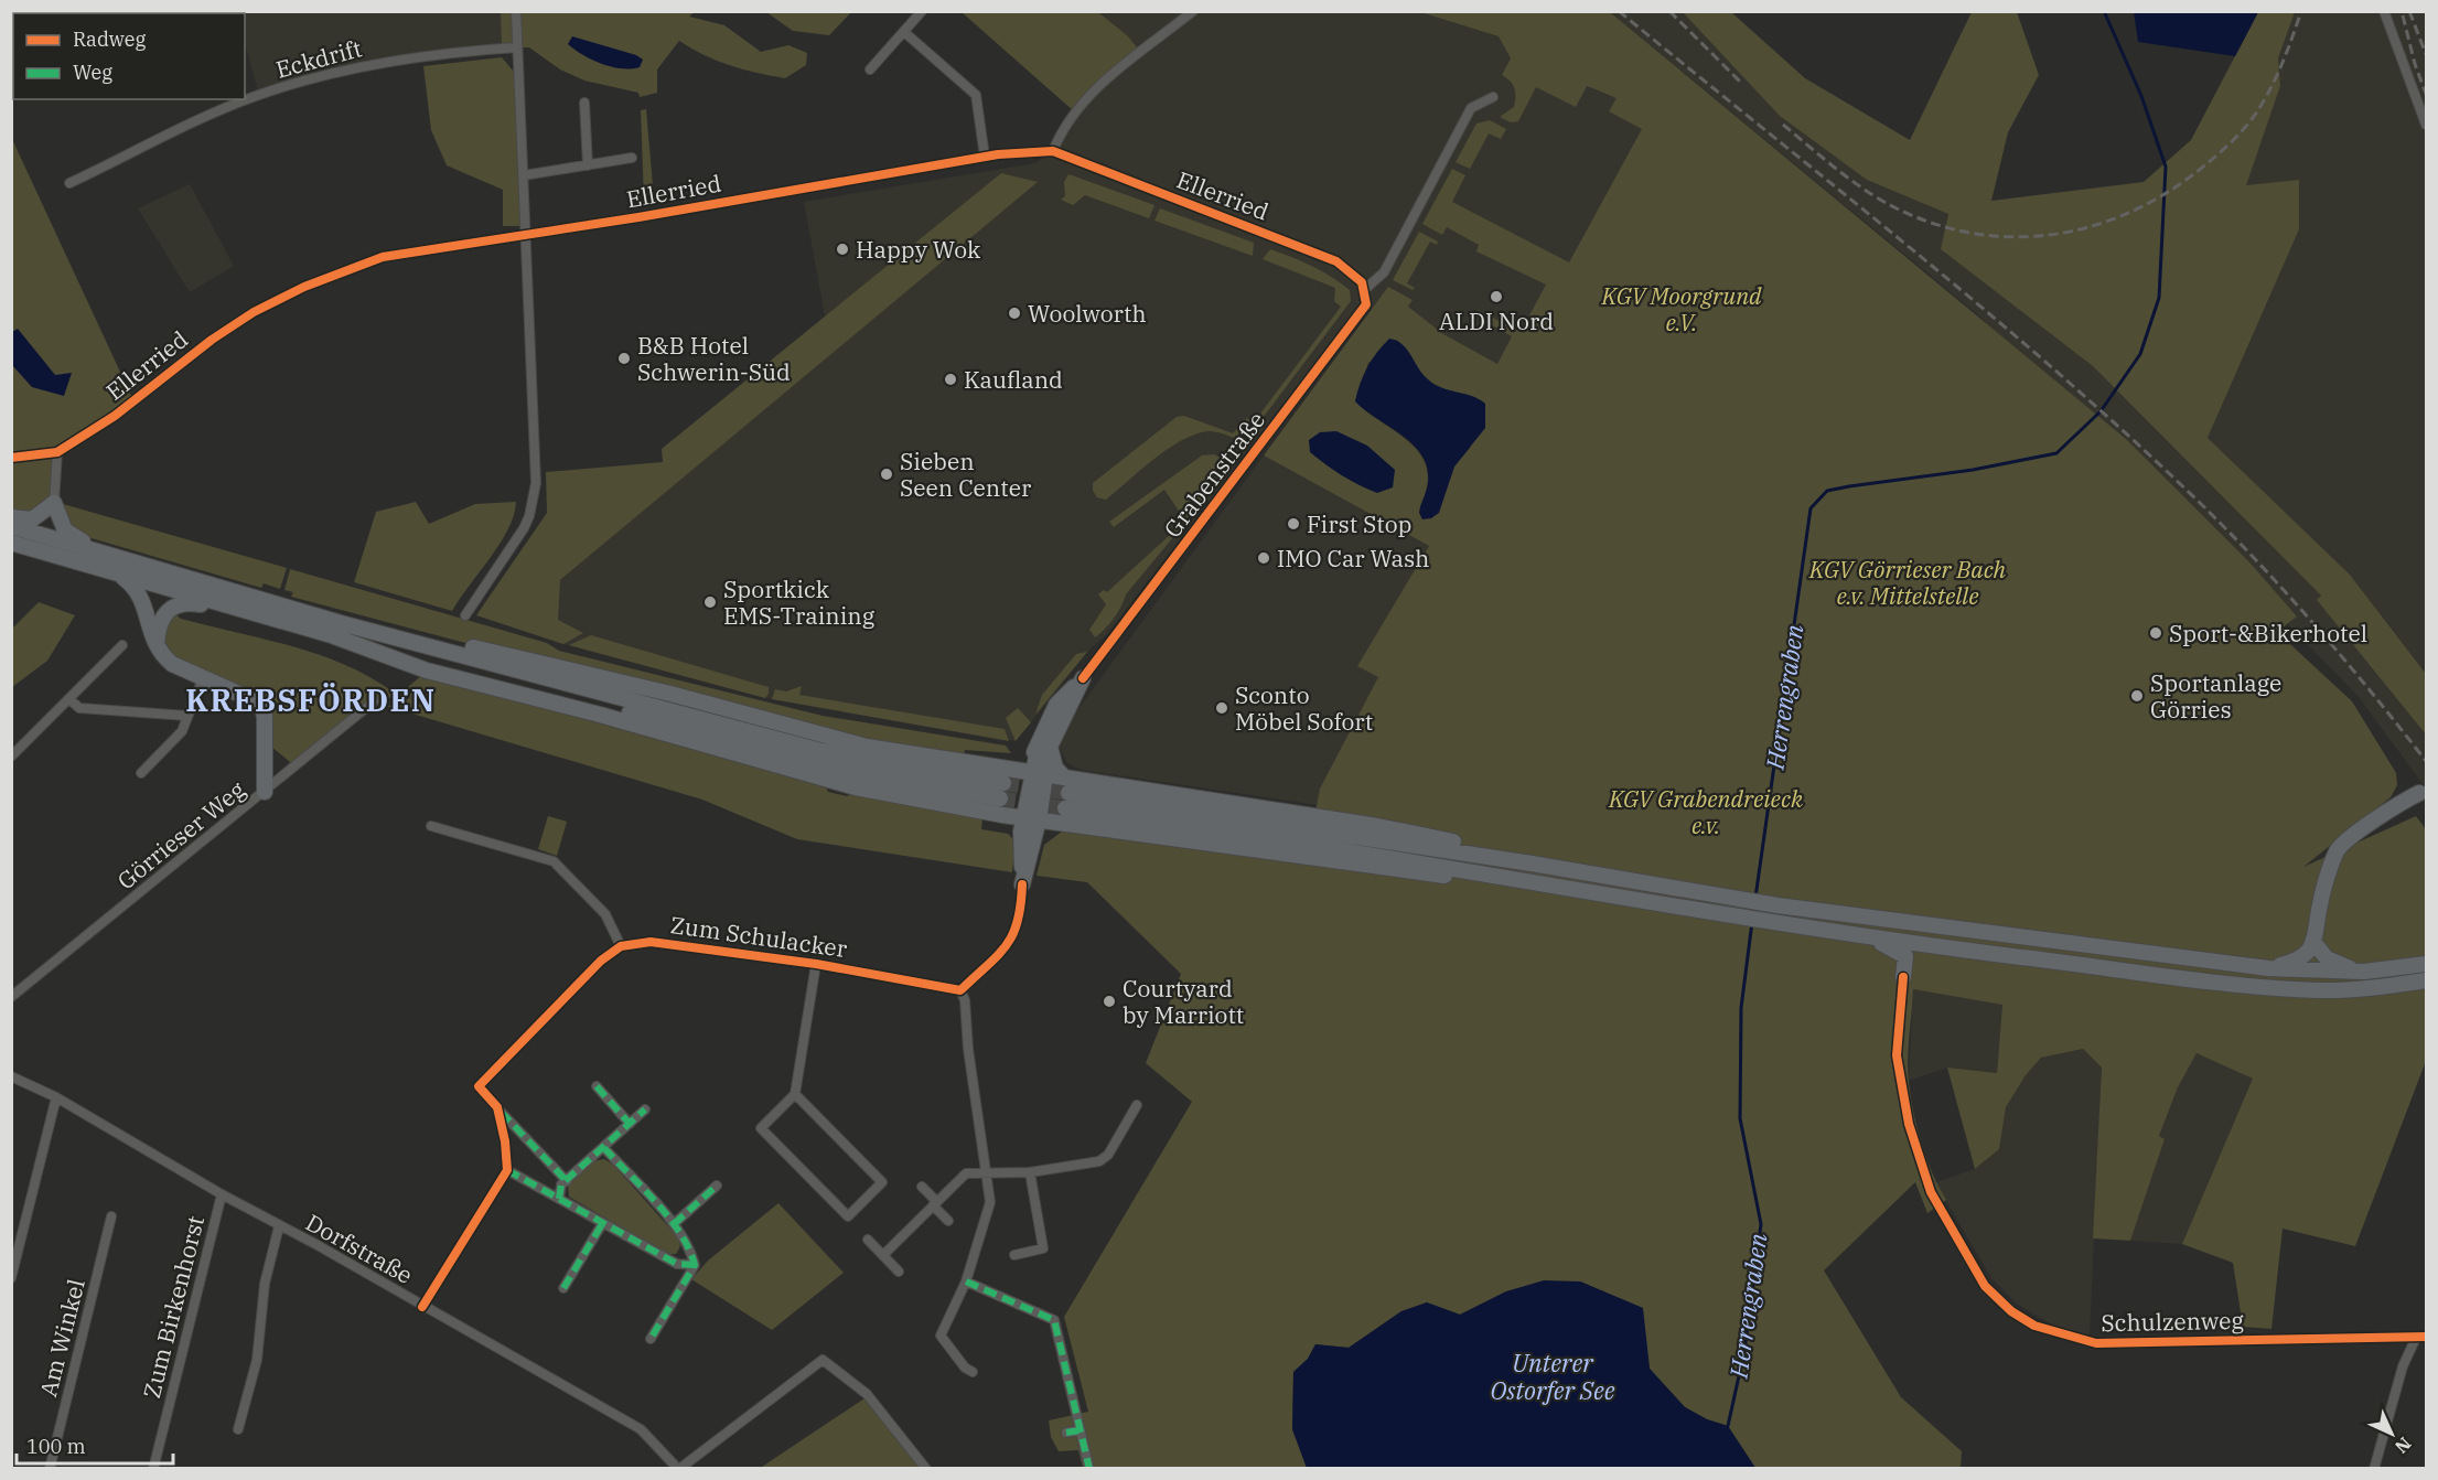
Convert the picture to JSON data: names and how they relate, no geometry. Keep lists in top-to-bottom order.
{
  "streets": {
    "street": [
      "Eckdrift",
      "Ellerried",
      "Grabenstraße",
      "Görrieser Weg",
      "Zum Schulacker",
      "Dorfstraße",
      "Zum Birkenhorst",
      "Schulzenweg",
      "Am Winkel"
    ]
  },
  "crossings": [
    ["Ellerried", "Grabenstraße"],
    ["Dorfstraße", "Zum Birkenhorst"]
  ],
  "districts": ["KREBSFÖRDEN"],
  "water": ["Herrengraben", "Unterer Ostorfer See"],
  "parks": ["KGV Moorgrund e.V.", "KGV Görrieser Bach e.v. Mittelstelle", "KGV Grabendreieck e.v."],
  "places": [
    "Happy Wok",
    "ALDI Nord",
    "Woolworth",
    "B&B Hotel Schwerin-Süd",
    "Kaufland",
    "Sieben Seen Center",
    "First Stop",
    "IMO Car Wash",
    "Sportkick EMS-Training",
    "Sport-&Bikerhotel",
    "Sportanlage Görries",
    "Sconto Möbel Sofort",
    "Courtyard by Marriott"
  ],
  "legend": ["Radweg", "Weg"],
  "scale_bar": "100 m",
  "north": "bottom right"
}
